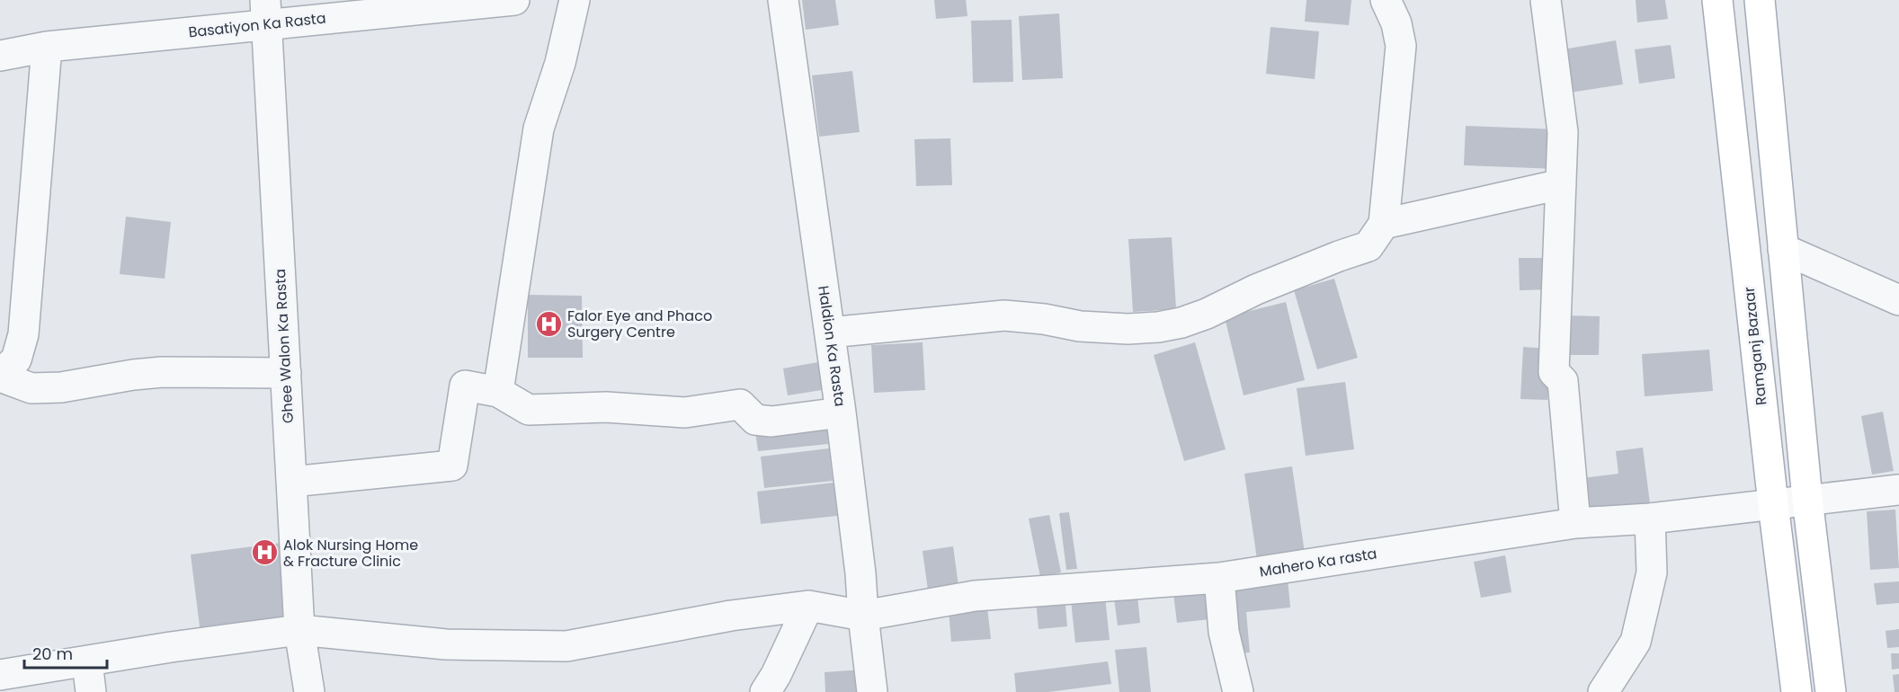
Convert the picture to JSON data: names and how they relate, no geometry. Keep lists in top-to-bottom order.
{
  "streets": {
    "main road": ["Ramganj Bazaar"],
    "street": [
      "Basatiyon Ka Rasta",
      "Ghee Walon Ka Rasta",
      "Haldion Ka Rasta",
      "Mahero Ka rasta"
    ]
  },
  "crossings": [
    ["Basatiyon Ka Rasta", "Ghee Walon Ka Rasta"],
    ["Haldion Ka Rasta", "Mahero Ka rasta"],
    ["Ramganj Bazaar", "Mahero Ka rasta"]
  ],
  "places": {
    "hospital": ["Falor Eye and Phaco Surgery Centre", "Alok Nursing Home & Fracture Clinic"]
  },
  "scale_bar": "20 m"
}
